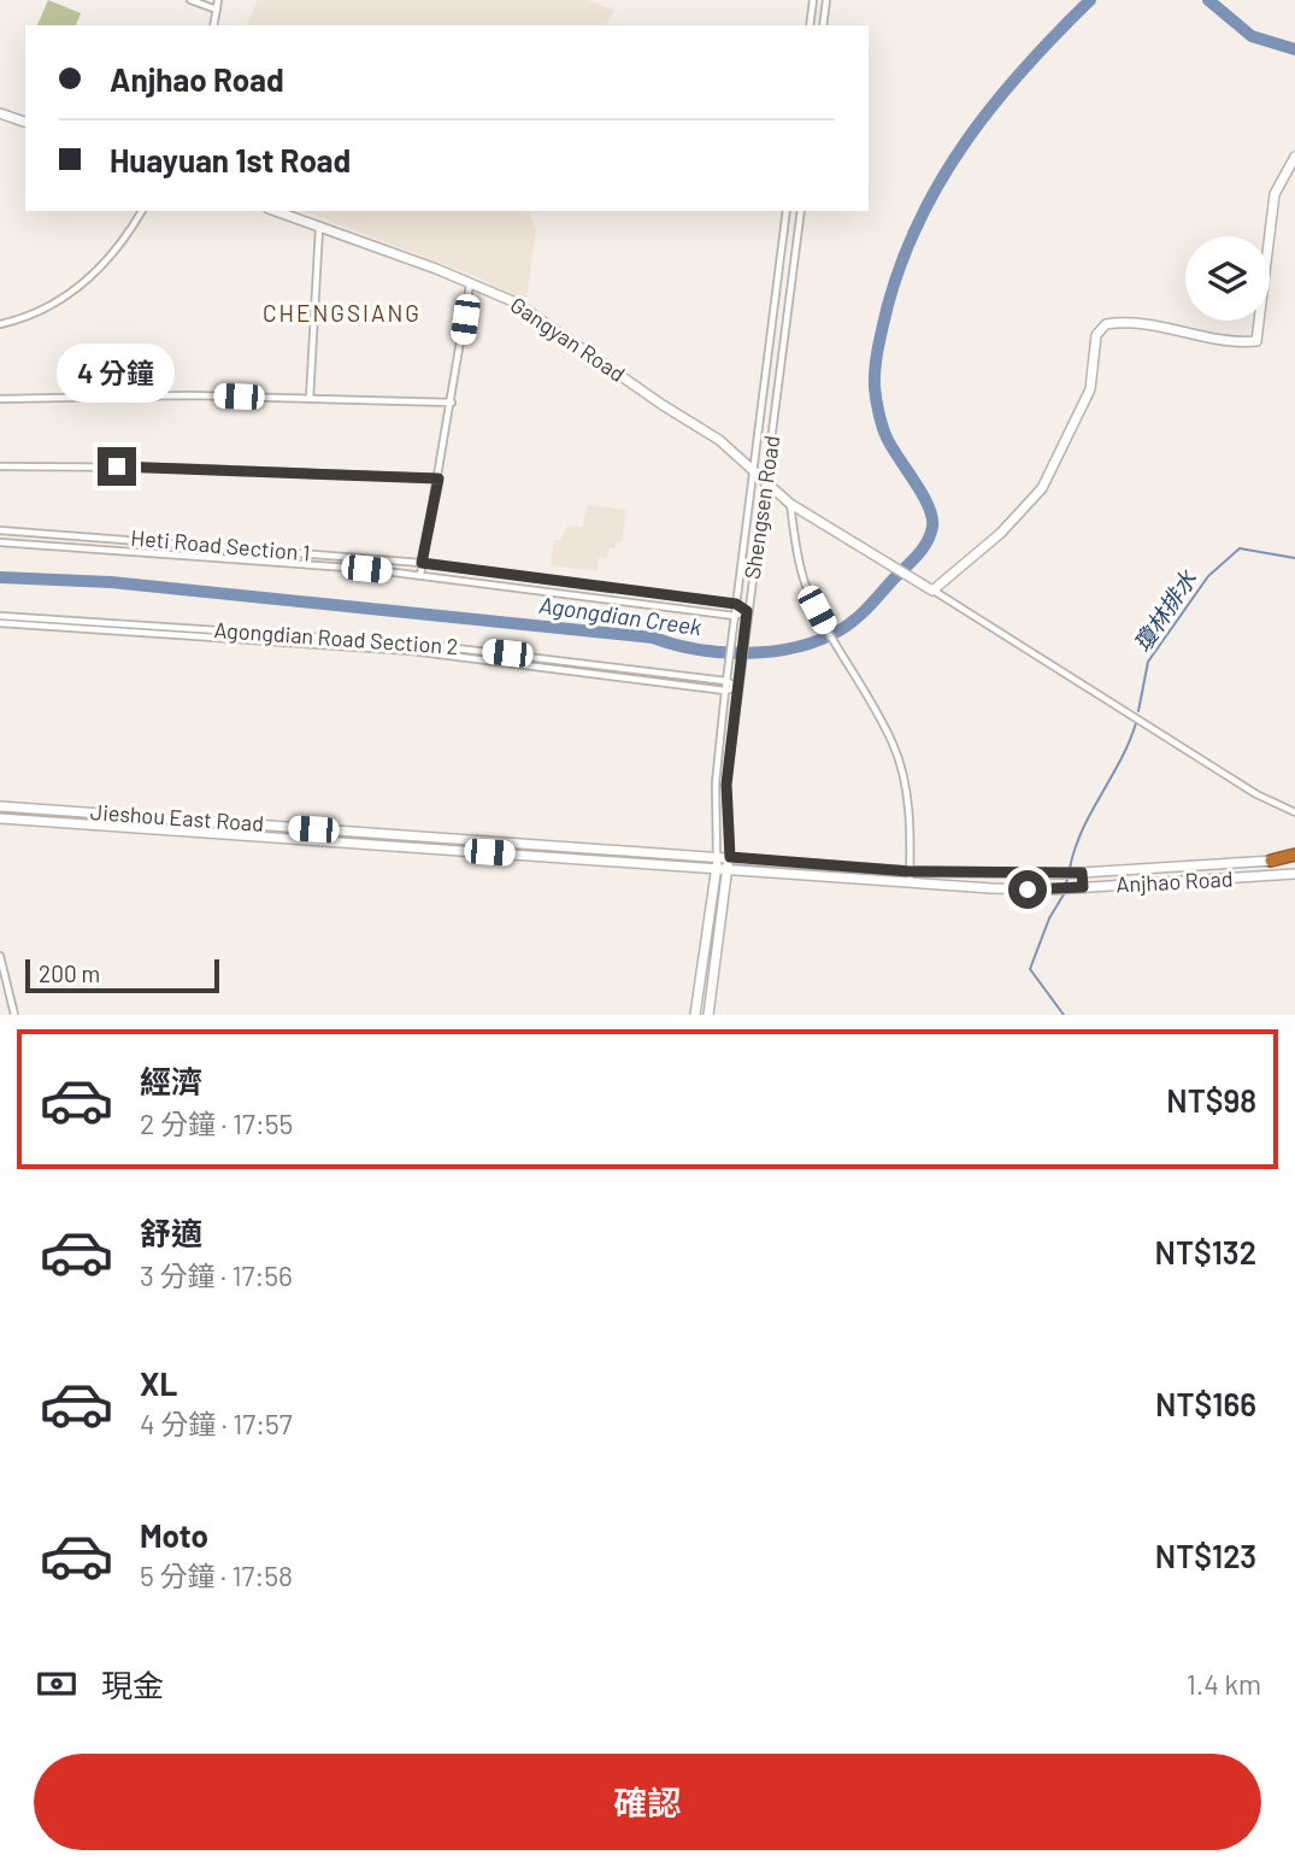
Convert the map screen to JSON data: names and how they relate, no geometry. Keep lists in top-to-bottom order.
{
  "streets": {
    "main road": ["Gangyan Road", "Jieshou East Road", "Anjhao Road"],
    "street": ["Shengsen Road", "Heti Road Section 1", "Agongdian Road Section 2"]
  },
  "crossings": [
    ["Gangyan Road", "Shengsen Road"],
    ["Shengsen Road", "Heti Road Section 1"],
    ["Shengsen Road", "Agongdian Road Section 2"],
    ["Shengsen Road", "Jieshou East Road"],
    ["Jieshou East Road", "Anjhao Road"]
  ],
  "districts": ["CHENGSIANG"],
  "water": ["瓊林排水", "Agongdian Creek"],
  "scale_bar": "200 m",
  "page": {
    "banner": ["Anjhao Road", "Huayuan 1st Road"],
    "bubble": "4 分鐘",
    "scale": "200 m",
    "list": [
      {
        "name": "經濟",
        "note": "2 分鐘 · 17:55",
        "value": "NT$98"
      },
      {
        "name": "舒適",
        "note": "3 分鐘 · 17:56",
        "value": "NT$132"
      },
      {
        "name": "XL",
        "note": "4 分鐘 · 17:57",
        "value": "NT$166"
      },
      {
        "name": "Moto",
        "note": "5 分鐘 · 17:58",
        "value": "NT$123"
      }
    ],
    "pay": ["現金", "1.4 km"],
    "buttons": "確認"
  }
}
